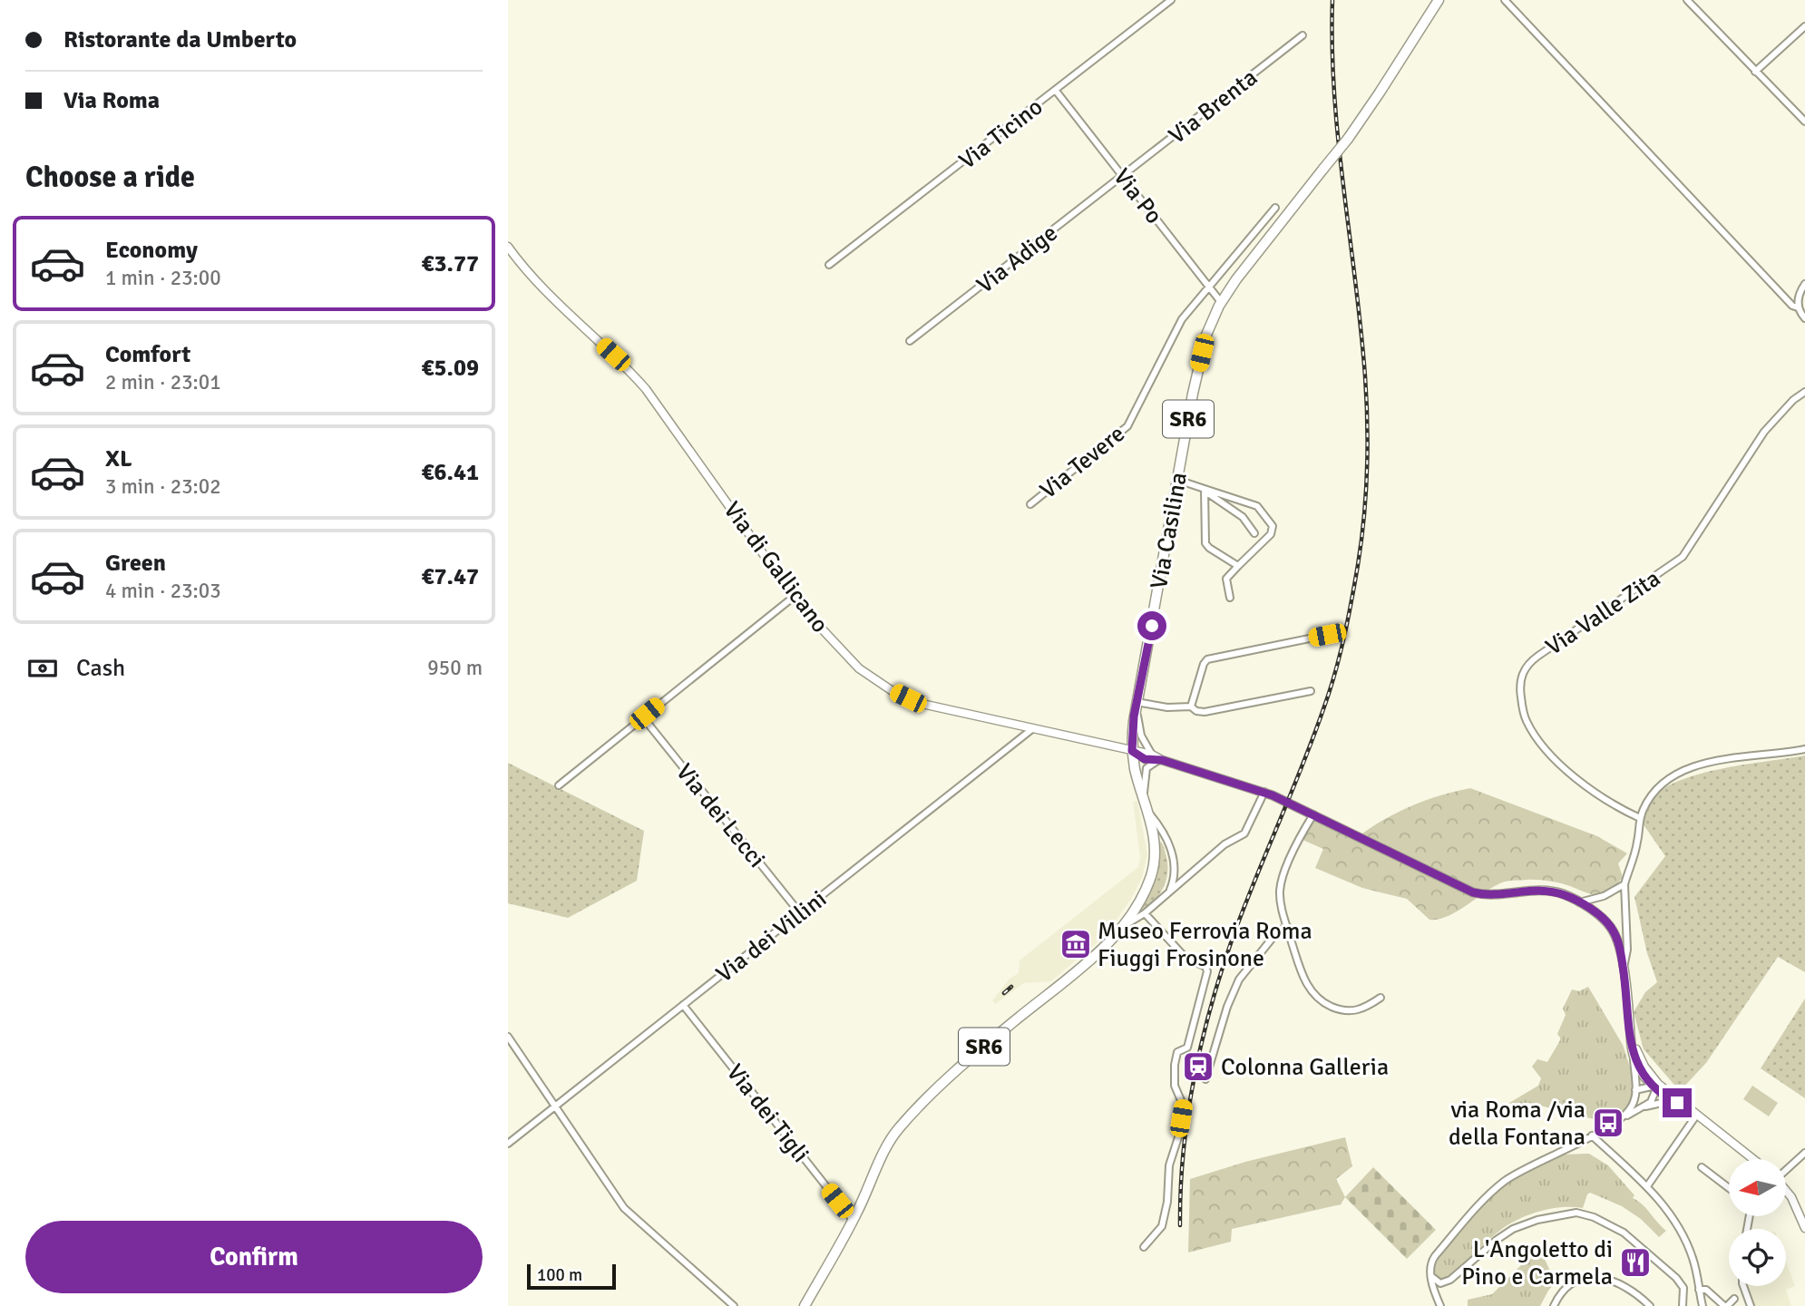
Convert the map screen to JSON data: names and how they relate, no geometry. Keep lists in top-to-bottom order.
{
  "streets": {
    "main road": ["SR6", "Via Casilina"],
    "street": [
      "Via Brenta",
      "Via Ticino",
      "Via Po",
      "Via Adige",
      "Via Tevere",
      "Via di Gallicano",
      "Via Valle Zita",
      "Via dei Lecci",
      "Via dei Villini",
      "Via dei Tigli"
    ]
  },
  "crossings": [
    ["Via Brenta", "Via Po"],
    ["Via Brenta", "Via Adige"],
    ["Via Ticino", "Via Po"],
    ["Via Po", "Via Adige"],
    ["Via Po", "Via Tevere"],
    ["Via Po", "Via Casilina"],
    ["Via Casilina", "Via di Gallicano"],
    ["Via Casilina", "Via dei Tigli"],
    ["Via di Gallicano", "Via dei Villini"],
    ["Via dei Lecci", "Via dei Villini"],
    ["Via dei Villini", "Via dei Tigli"]
  ],
  "places": {
    "museum": ["Museo Ferrovia Roma Fiuggi Frosinone"],
    "station": ["Colonna Galleria"],
    "bus stop": ["via Roma /via della Fontana"],
    "restaurant": ["L'Angoletto di Pino e Carmela"]
  },
  "scale_bar": "100 m",
  "north": "left",
  "page": {
    "banner": ["Ristorante da Umberto", "Via Roma"],
    "heading": "Choose a ride",
    "list": [
      {
        "name": "Economy",
        "note": "1 min · 23:00",
        "value": "€3.77"
      },
      {
        "name": "Comfort",
        "note": "2 min · 23:01",
        "value": "€5.09"
      },
      {
        "name": "XL",
        "note": "3 min · 23:02",
        "value": "€6.41"
      },
      {
        "name": "Green",
        "note": "4 min · 23:03",
        "value": "€7.47"
      }
    ],
    "pay": ["Cash", "950 m"],
    "buttons": "Confirm",
    "scale": "100 m"
  }
}
